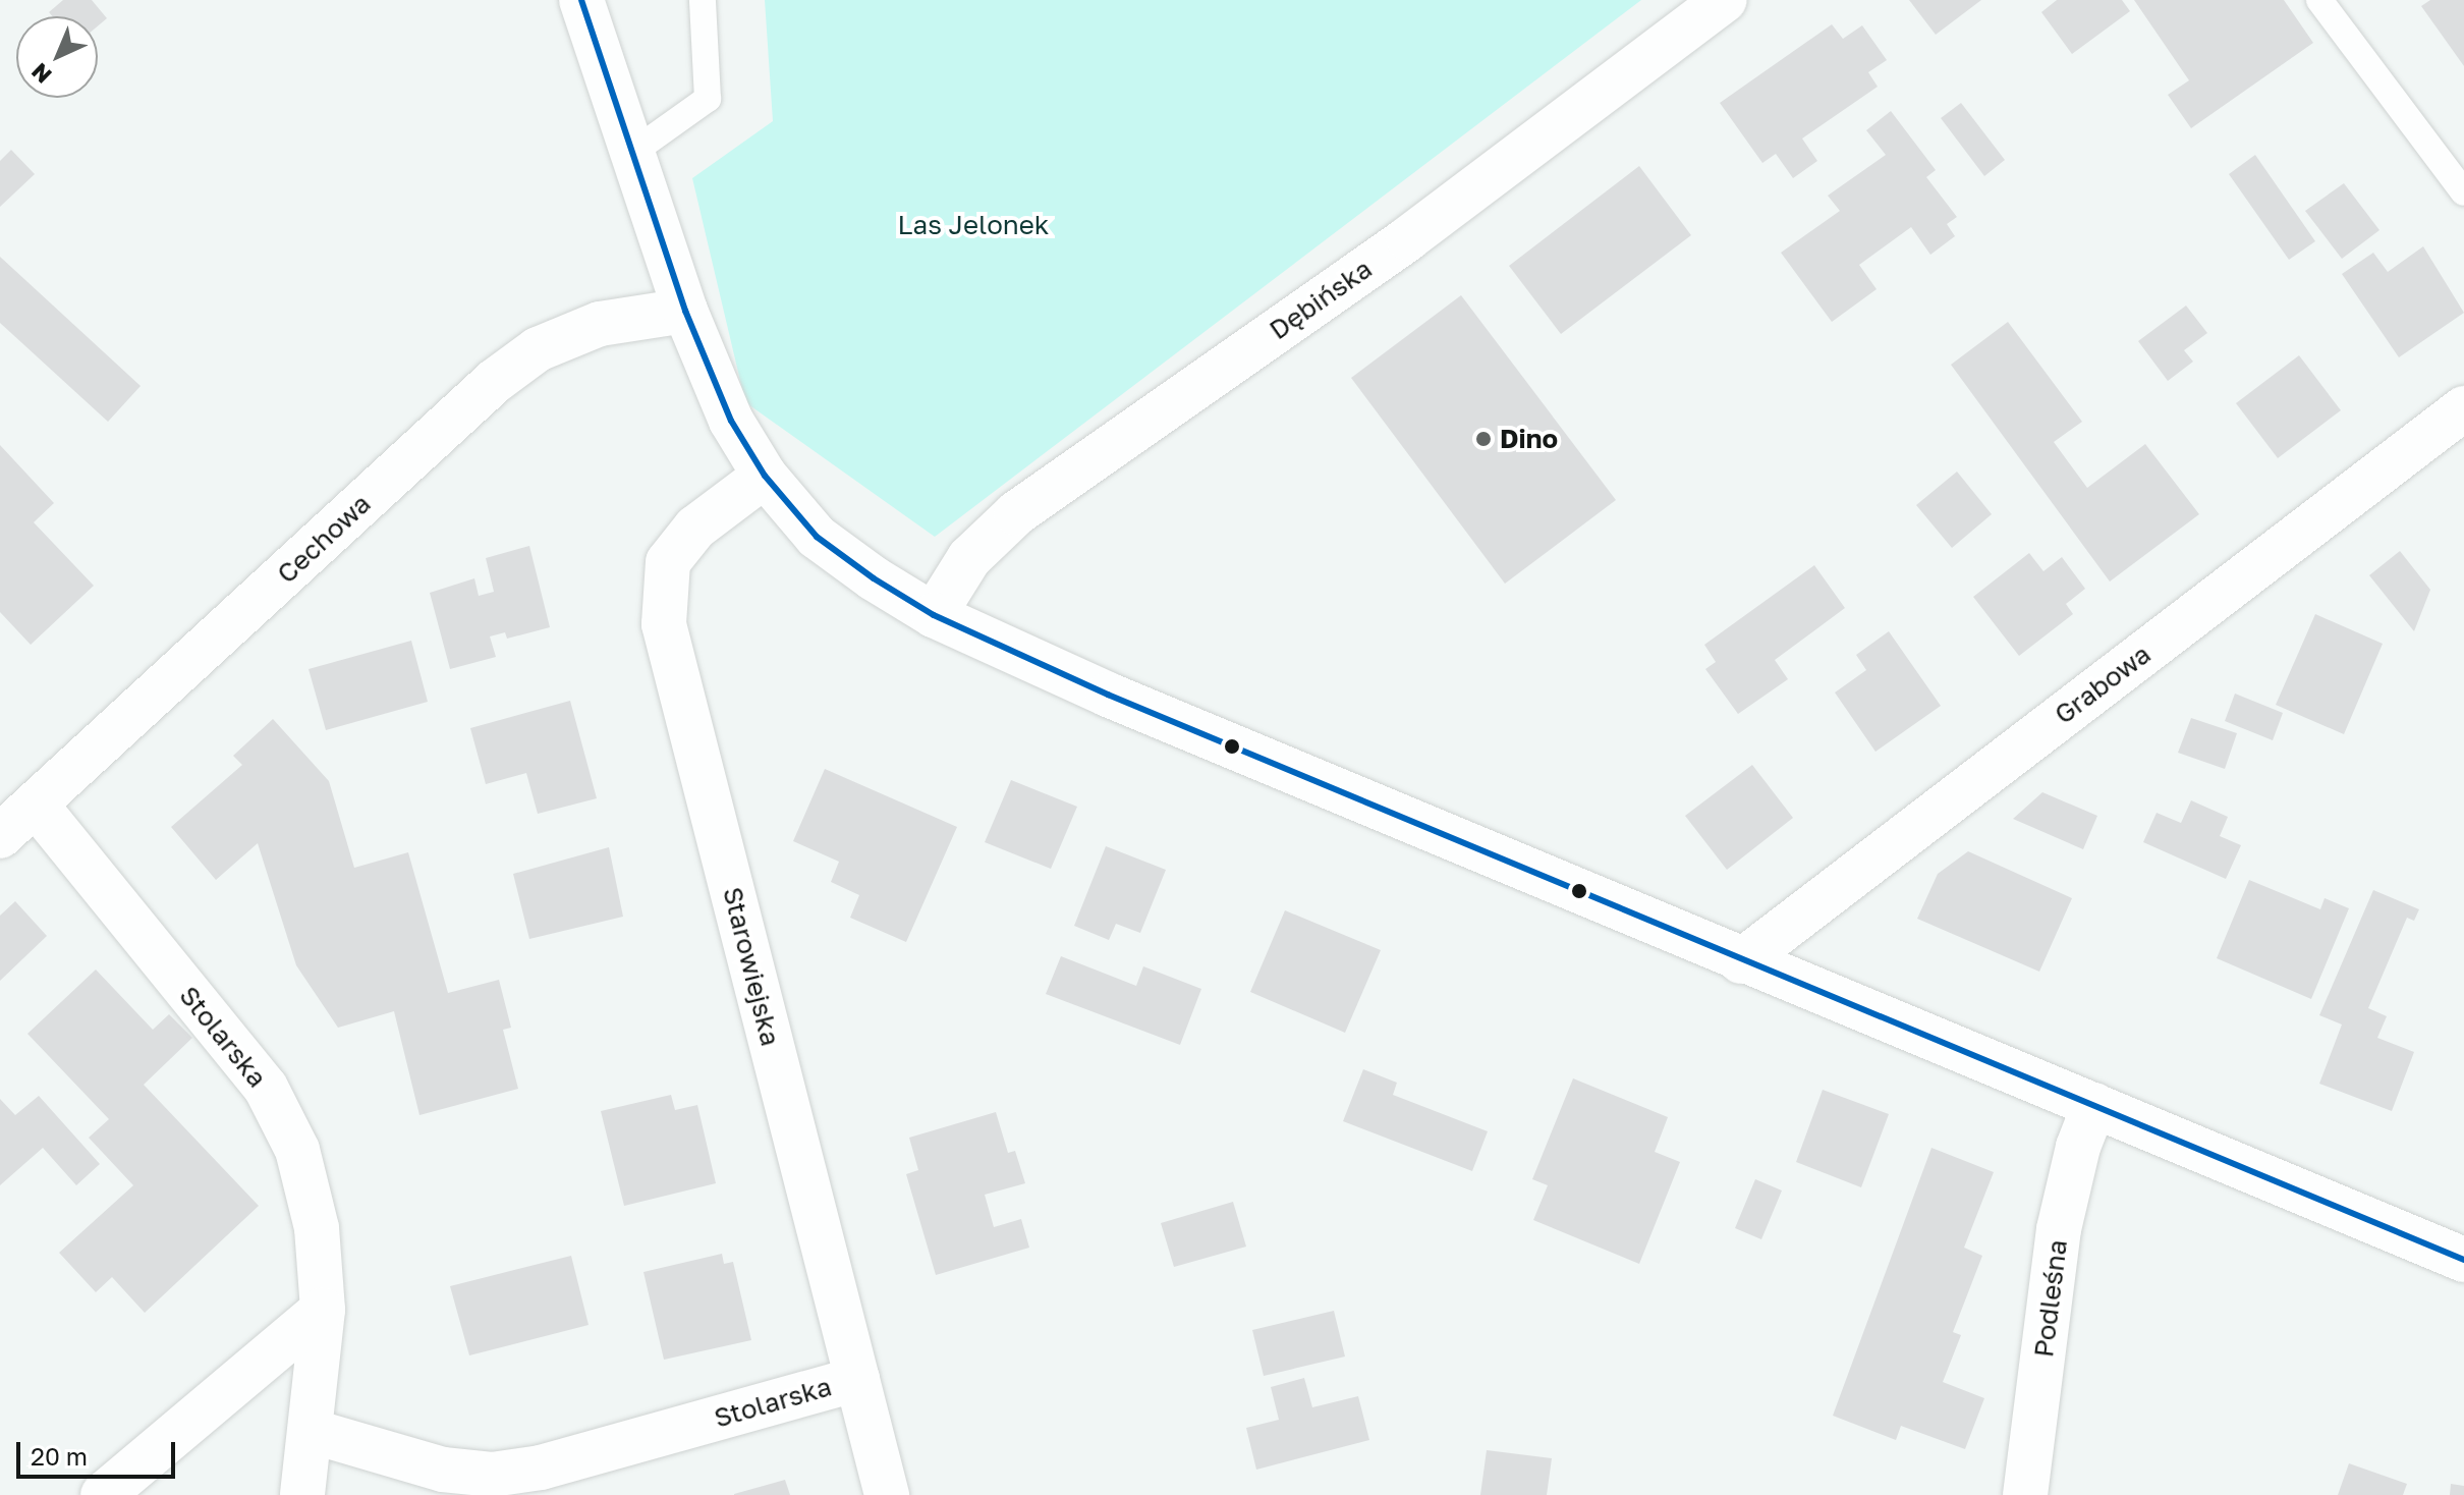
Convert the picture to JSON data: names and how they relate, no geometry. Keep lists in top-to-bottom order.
{
  "streets": {
    "street": [
      "Dębińska",
      "Cechowa",
      "Grabowa",
      "Starowiejska",
      "Stolarska",
      "Podleśna"
    ]
  },
  "crossings": [
    ["Cechowa", "Stolarska"],
    ["Starowiejska", "Stolarska"]
  ],
  "parks": ["Las Jelonek"],
  "places": ["Dino"],
  "scale_bar": "20 m",
  "north": "bottom left"
}
